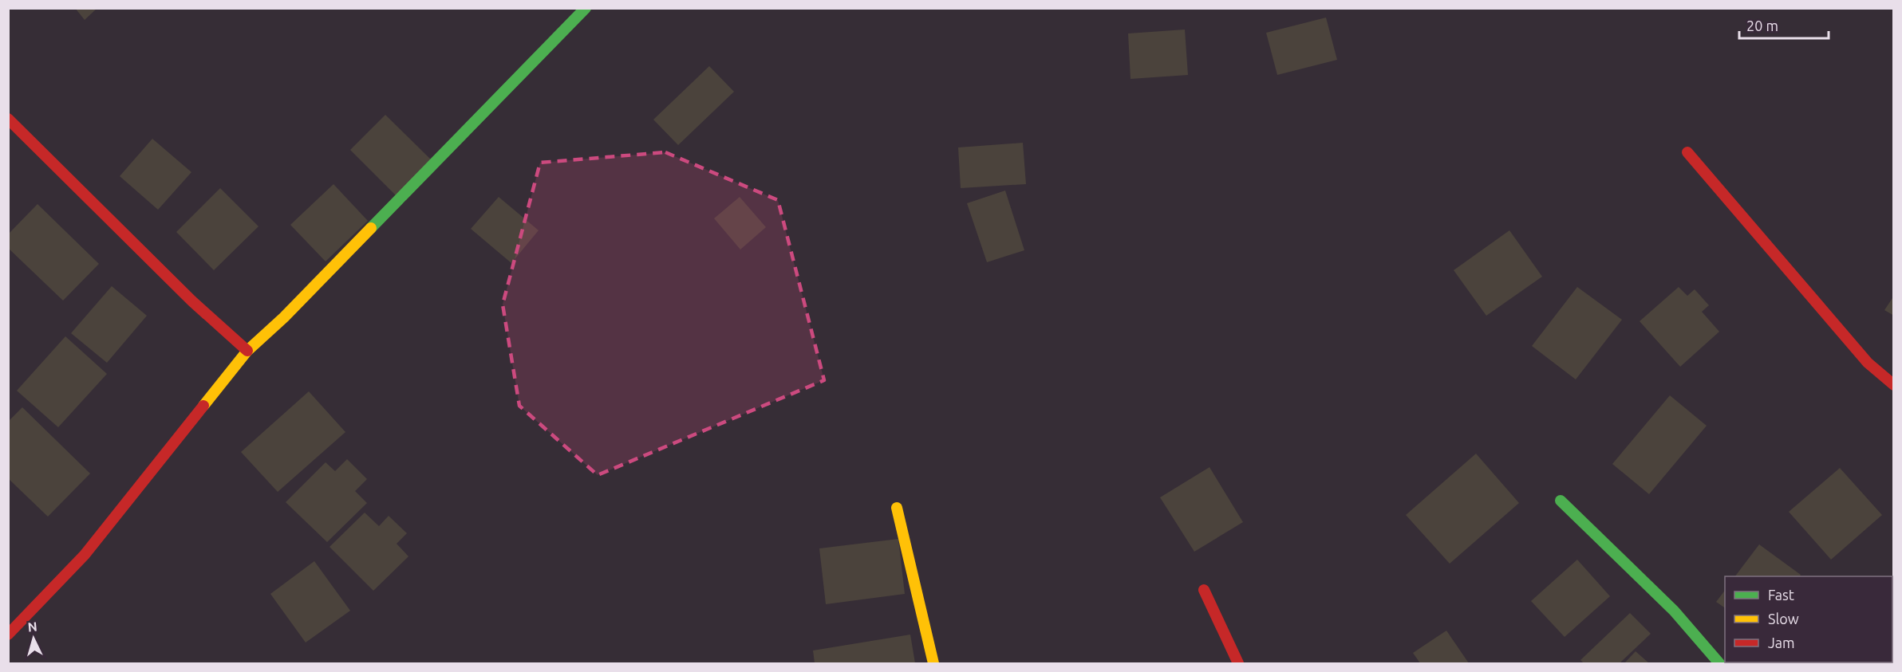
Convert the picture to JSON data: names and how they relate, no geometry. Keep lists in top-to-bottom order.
{
  "legend": ["Fast", "Slow", "Jam"],
  "scale_bar": "20 m",
  "north": "top"
}
